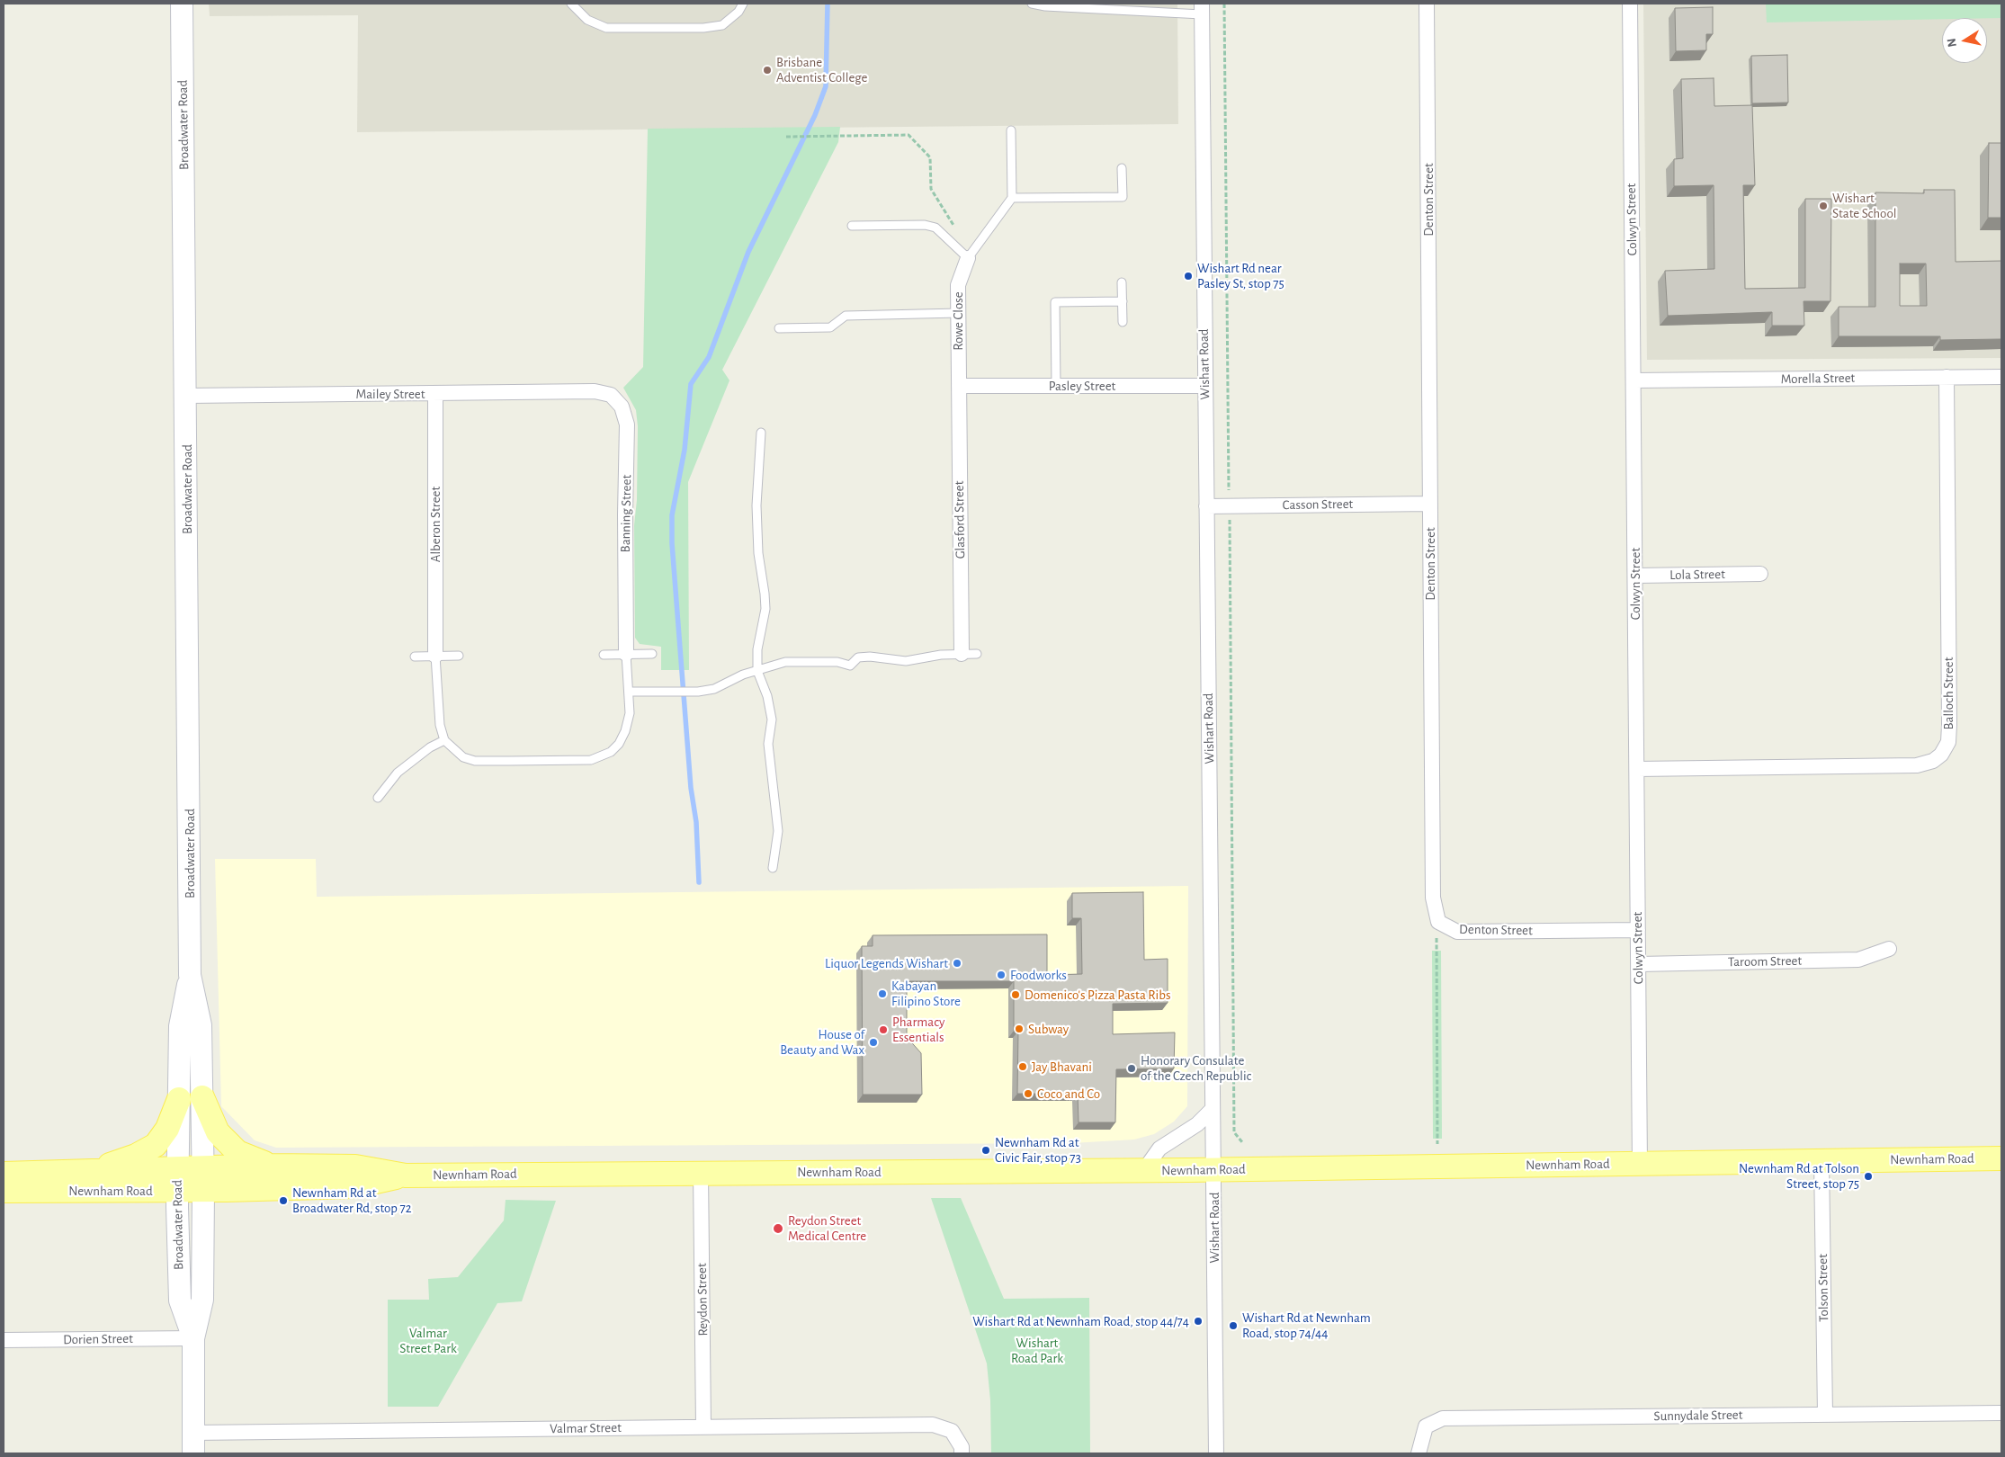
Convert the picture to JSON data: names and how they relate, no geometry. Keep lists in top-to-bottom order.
{
  "streets": {
    "main road": ["Broadwater Road", "Newnham Road"],
    "street": [
      "Denton Street",
      "Colwyn Street",
      "Rowe Close",
      "Wishart Road",
      "Morella Street",
      "Pasley Street",
      "Mailey Street",
      "Casson Street",
      "Banning Street",
      "Glasford Street",
      "Alberon Street",
      "Lola Street",
      "Balloch Street",
      "Taroom Street",
      "Tolson Street",
      "Reydon Street",
      "Dorien Street",
      "Sunnydale Street",
      "Valmar Street"
    ]
  },
  "crossings": [
    ["Broadwater Road", "Mailey Street"],
    ["Broadwater Road", "Newnham Road"],
    ["Broadwater Road", "Dorien Street"],
    ["Broadwater Road", "Valmar Street"],
    ["Denton Street", "Colwyn Street"],
    ["Denton Street", "Casson Street"],
    ["Colwyn Street", "Morella Street"],
    ["Colwyn Street", "Lola Street"],
    ["Colwyn Street", "Balloch Street"],
    ["Colwyn Street", "Taroom Street"],
    ["Colwyn Street", "Newnham Road"],
    ["Rowe Close", "Pasley Street"],
    ["Rowe Close", "Glasford Street"],
    ["Wishart Road", "Pasley Street"],
    ["Wishart Road", "Casson Street"],
    ["Wishart Road", "Newnham Road"],
    ["Morella Street", "Balloch Street"],
    ["Pasley Street", "Glasford Street"],
    ["Mailey Street", "Banning Street"],
    ["Mailey Street", "Alberon Street"],
    ["Newnham Road", "Tolson Street"],
    ["Newnham Road", "Reydon Street"],
    ["Tolson Street", "Sunnydale Street"],
    ["Reydon Street", "Valmar Street"]
  ],
  "parks": ["Valmar Street Park", "Wishart Road Park"],
  "places": [
    "Brisbane Adventist College",
    "Wishart State School",
    "Wishart Rd near Pasley St, stop 75",
    "Liquor Legends Wishart",
    "Foodworks",
    "Kabayan Filipino Store",
    "Domenico's Pizza Pasta Ribs",
    "Subway",
    "Pharmacy Essentials",
    "House of Beauty and Wax",
    "Jay Bhavani",
    "Honorary Consulate of the Czech Republic",
    "Coco and Co",
    "Newnham Rd at Civic Fair, stop 73",
    "Newnham Rd at Tolson Street, stop 75",
    "Newnham Rd at Broadwater Rd, stop 72",
    "Reydon Street Medical Centre",
    "Wishart Rd at Newnham Road, stop 44/74",
    "Wishart Rd at Newnham Road, stop 74/44"
  ],
  "north": "left"
}
